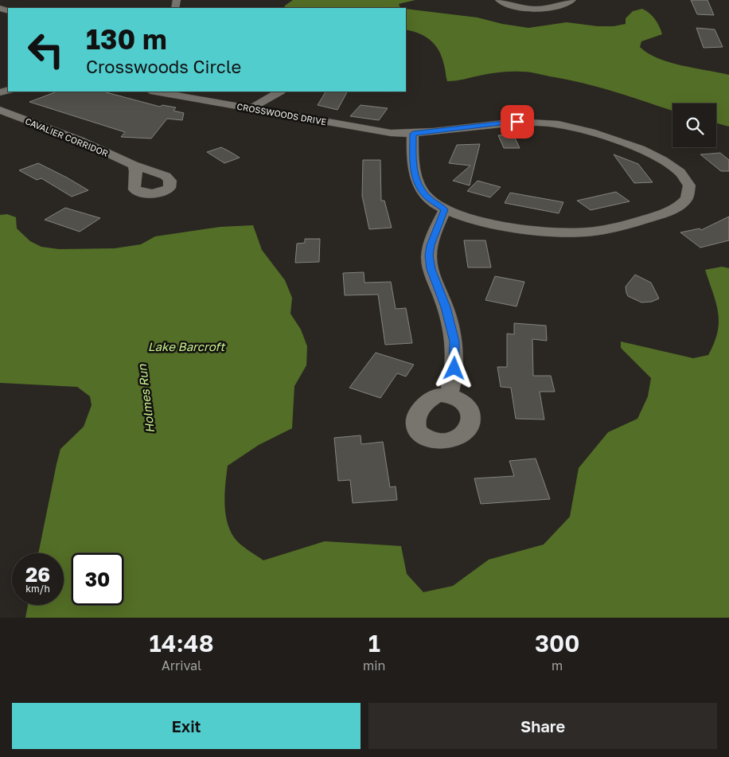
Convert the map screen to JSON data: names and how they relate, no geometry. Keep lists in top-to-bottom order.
{
  "streets": {
    "street": ["CROSSWOODS DRIVE", "CAVALIER CORRIDOR"]
  },
  "water": ["Lake Barcroft", "Holmes Run"],
  "page": {
    "turn": ["130 m", "Crosswoods Circle"],
    "speed": "26 km/h",
    "limit": "30",
    "eta": [
      "14:48",
      "Arrival",
      "1",
      "min",
      "300",
      "m"
    ],
    "buttons": ["Exit", "Share"]
  }
}
